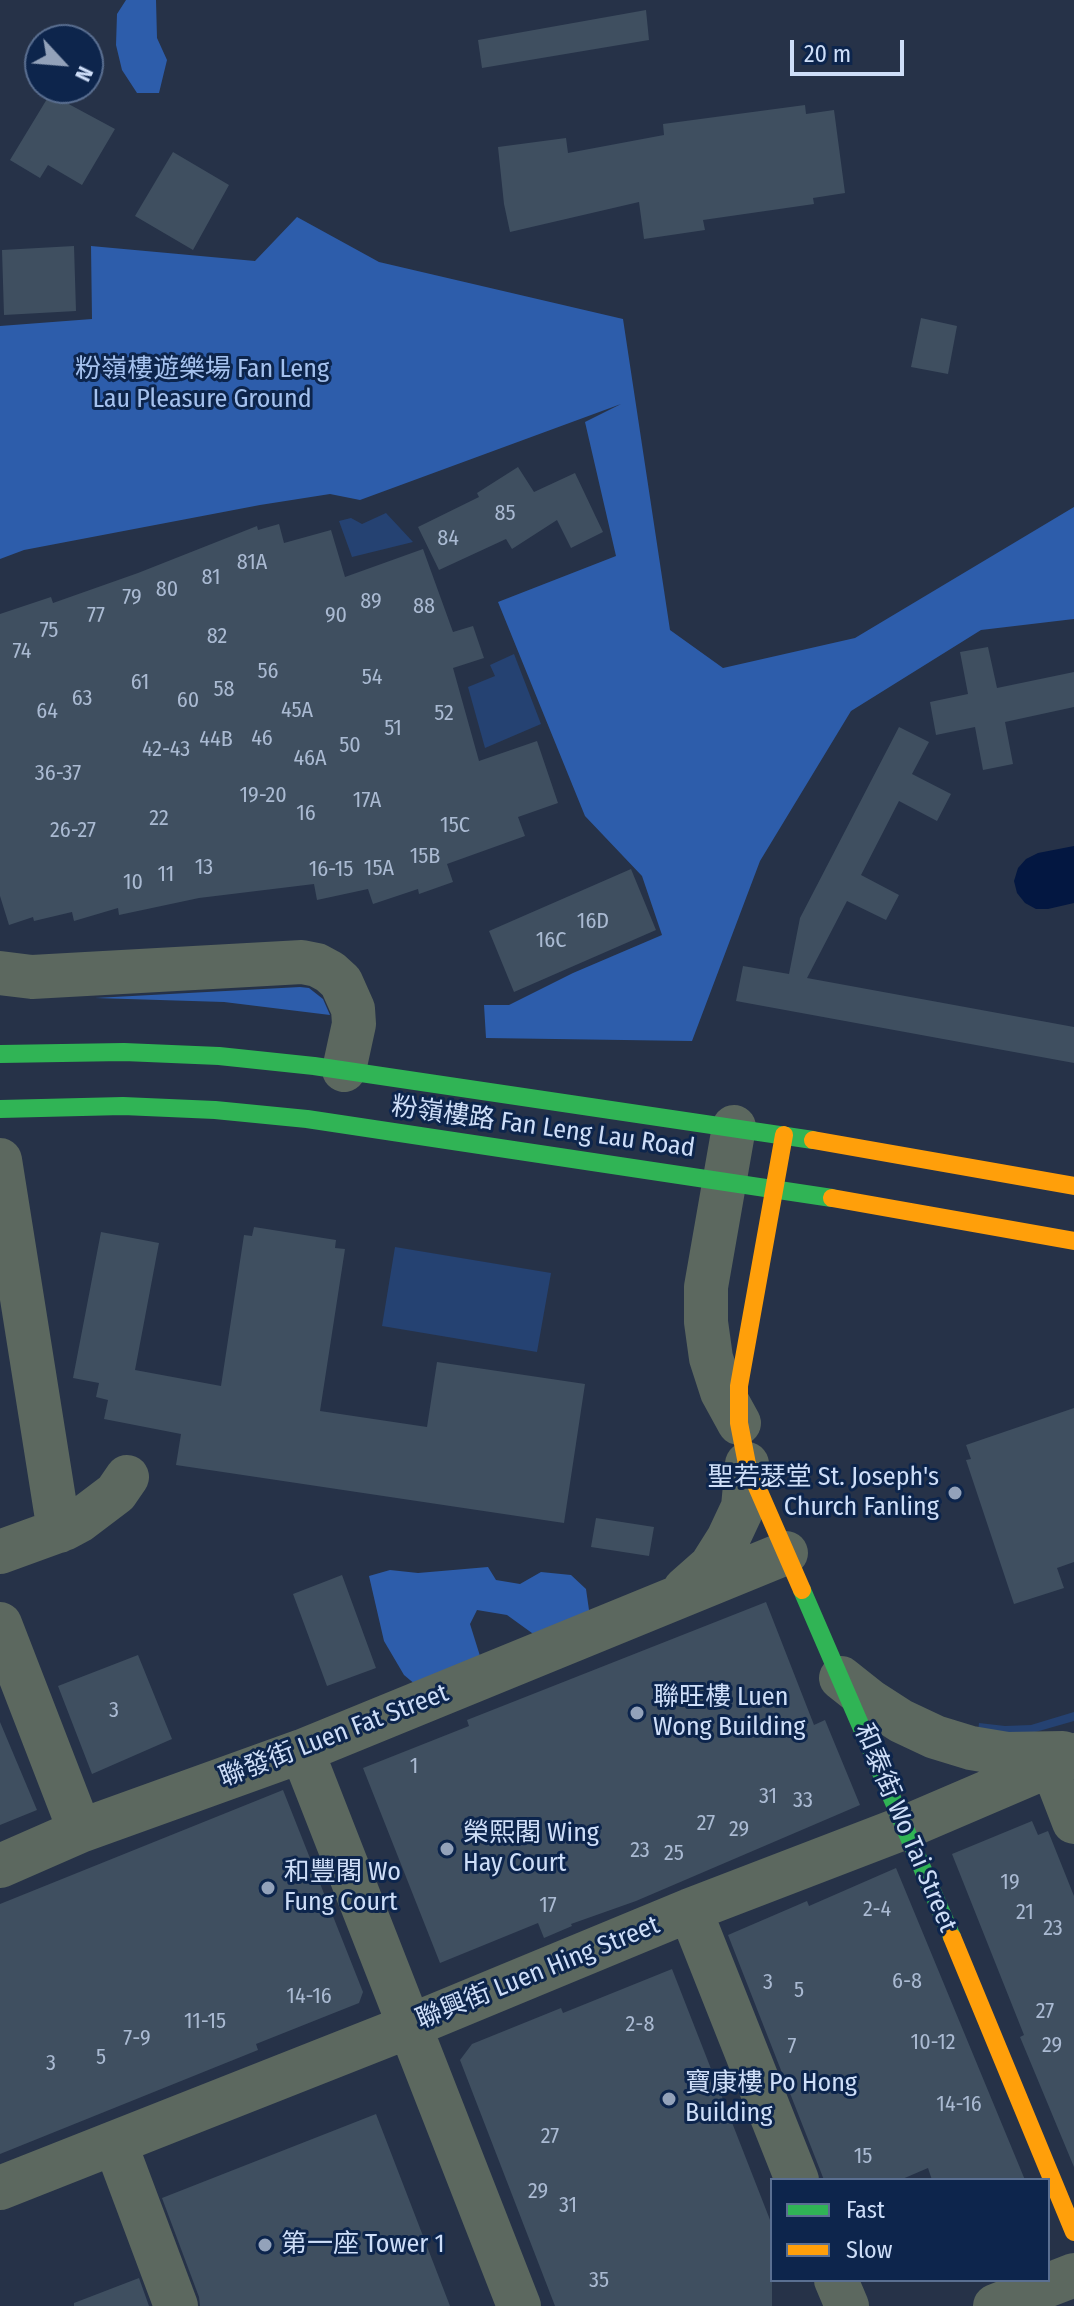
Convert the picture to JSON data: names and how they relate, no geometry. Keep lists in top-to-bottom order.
{
  "streets": {
    "street": [
      "粉嶺樓路 Fan Leng Lau Road",
      "聯發街 Luen Fat Street",
      "和泰街 Wo Tai Street",
      "聯興街 Luen Hing Street"
    ]
  },
  "crossings": [
    ["粉嶺樓路 Fan Leng Lau Road", "和泰街 Wo Tai Street"],
    ["聯發街 Luen Fat Street", "和泰街 Wo Tai Street"],
    ["和泰街 Wo Tai Street", "聯興街 Luen Hing Street"]
  ],
  "parks": ["粉嶺樓遊樂場 Fan Leng Lau Pleasure Ground"],
  "places": [
    "聖若瑟堂 St. Joseph's Church Fanling",
    "聯旺樓 Luen Wong Building",
    "榮熙閣 Wing Hay Court",
    "和豐閣 Wo Fung Court",
    "寶康樓 Po Hong Building",
    "第一座 Tower 1"
  ],
  "house_numbers": [
    "85",
    "84",
    "81A",
    "81",
    "80",
    "79",
    "89",
    "88",
    "77",
    "90",
    "75",
    "82",
    "74",
    "56",
    "54",
    "61",
    "58",
    "63",
    "60",
    "45A",
    "64",
    "52",
    "51",
    "46",
    "44B",
    "50",
    "42-43",
    "46A",
    "36-37",
    "19-20",
    "17A",
    "16",
    "22",
    "15C",
    "26-27",
    "15B",
    "13",
    "15A",
    "16-15",
    "11",
    "10",
    "16D",
    "16C",
    "3",
    "1",
    "31",
    "33",
    "27",
    "29",
    "23",
    "25",
    "19",
    "17",
    "2-4",
    "21",
    "23",
    "6-8",
    "3",
    "5",
    "14-16",
    "27",
    "11-15",
    "2-8",
    "7-9",
    "10-12",
    "29",
    "7",
    "5",
    "3",
    "14-16",
    "27",
    "15",
    "29",
    "31",
    "35"
  ],
  "legend": ["Fast", "Slow"],
  "scale_bar": "20 m",
  "north": "bottom right"
}
